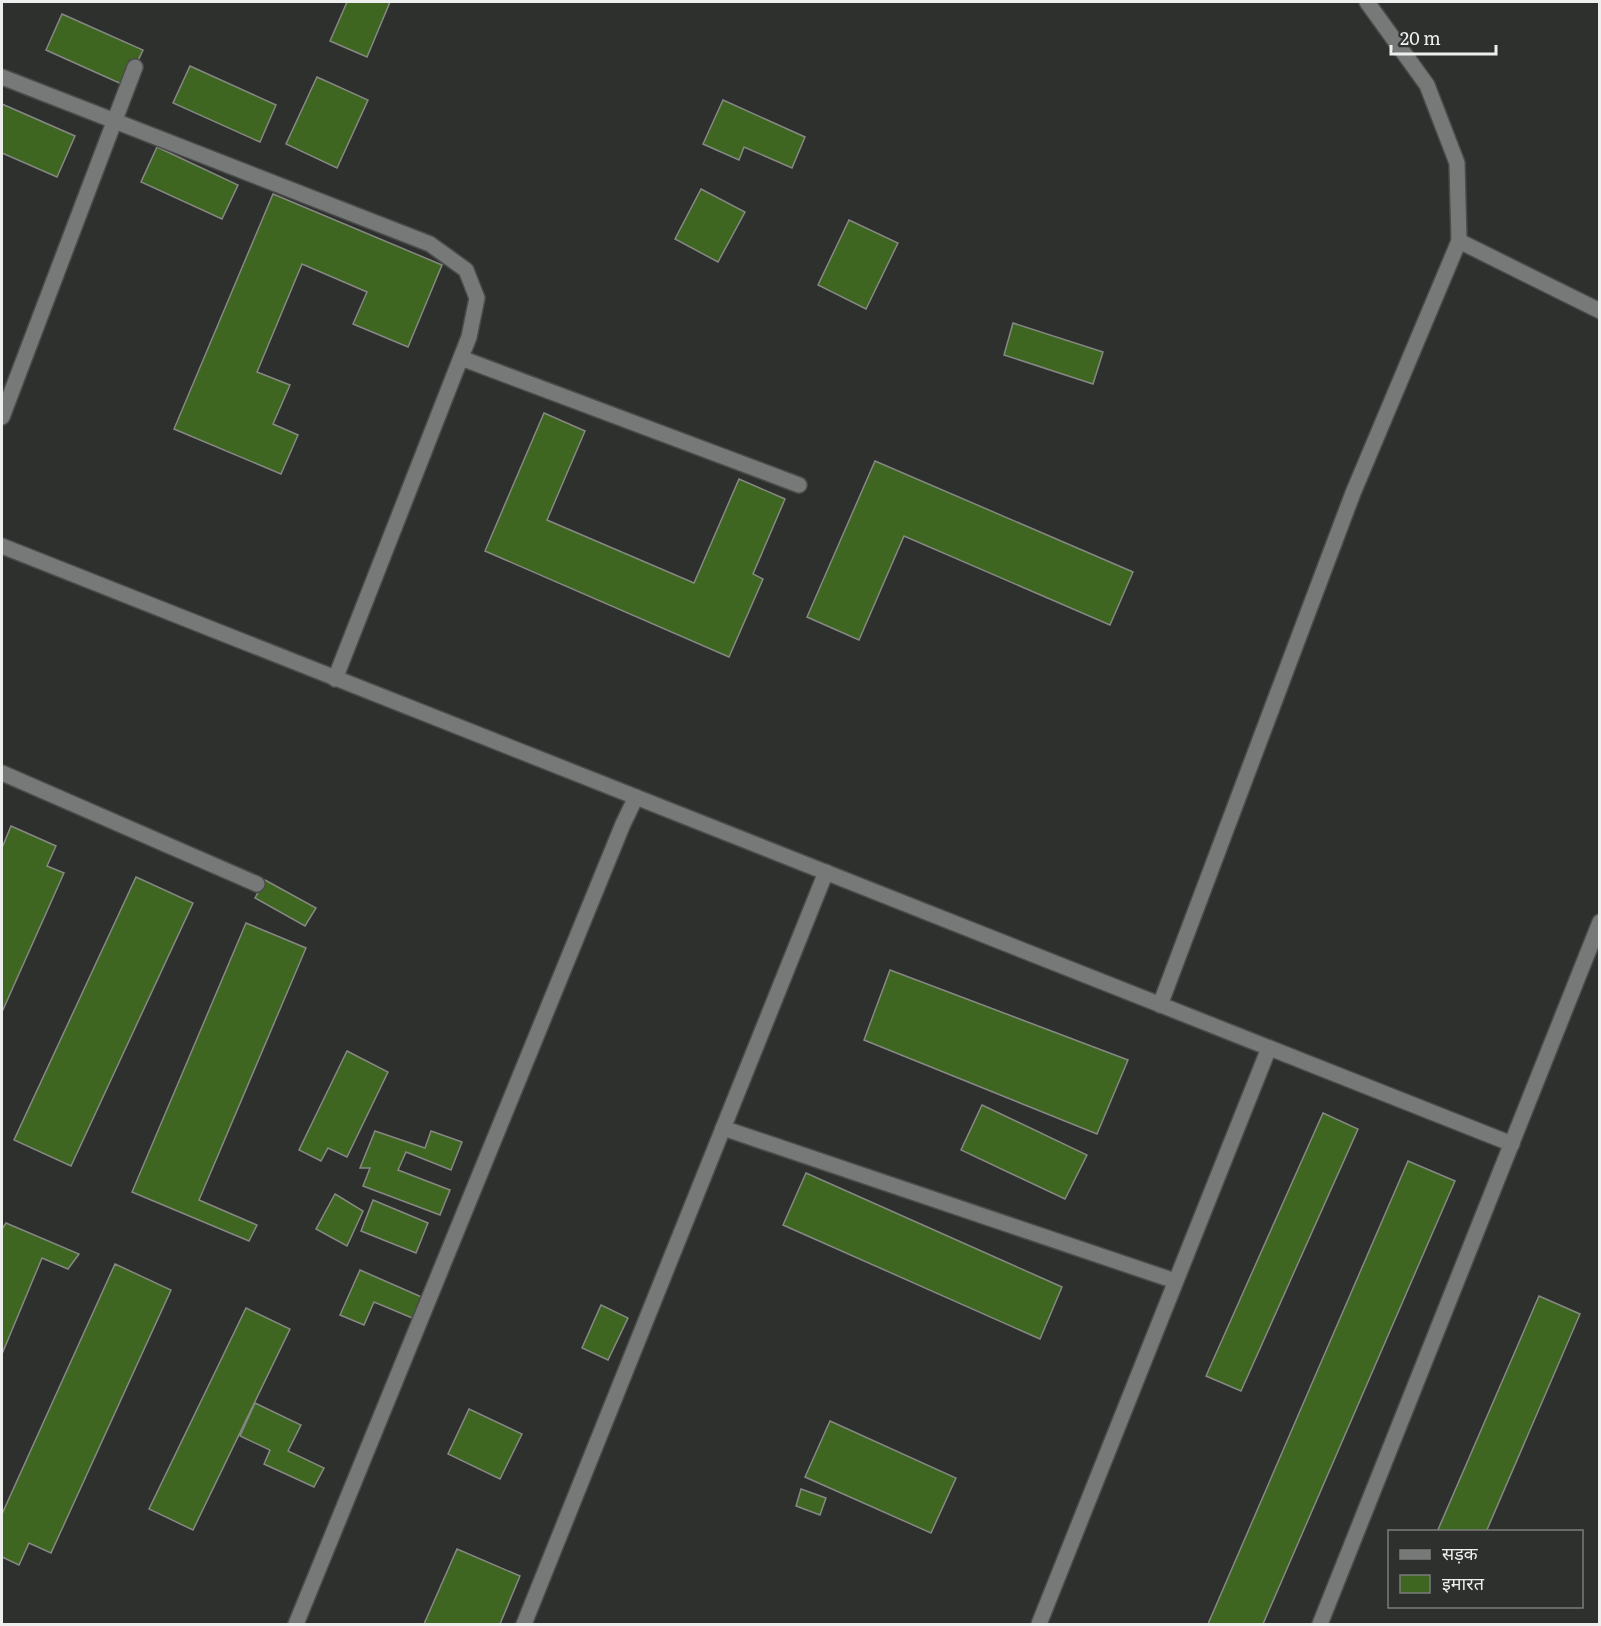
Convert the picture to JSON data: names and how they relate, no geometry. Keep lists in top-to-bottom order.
{
  "legend": ["सड़क", "इमारत"],
  "scale_bar": "20 m"
}
